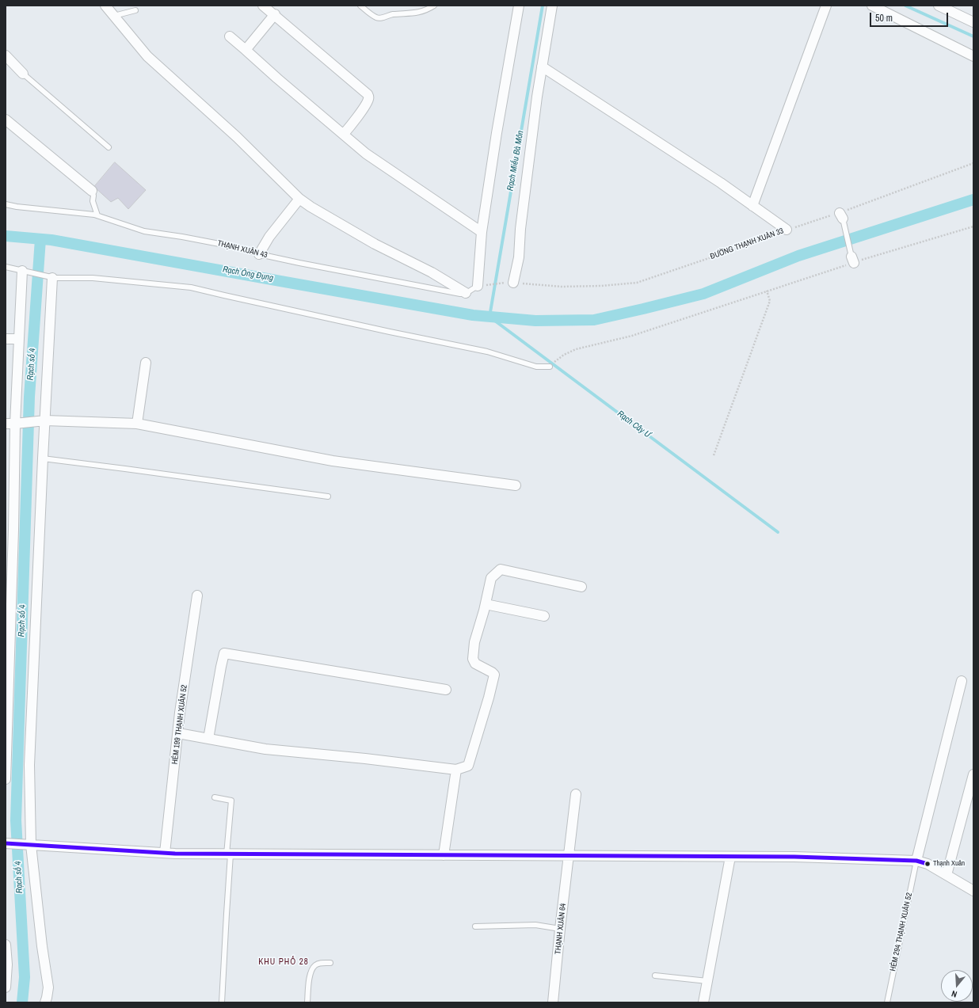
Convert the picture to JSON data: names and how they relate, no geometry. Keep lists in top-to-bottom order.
{
  "streets": {
    "street": ["HẺM 199 THẠNH XUÂN 52", "THẠNH XUÂN 64"],
    "lane": ["THẠNH XUÂN 43", "HẺM 294 THẠNH XUÂN 52"],
    "path": ["ĐƯỜNG THẠNH XUÂN 33"]
  },
  "districts": ["KHU PHỐ 28"],
  "water": [
    "Rạch Miếu Bà Môn",
    "Rạch Ông Đụng",
    "Rạch số 4",
    "Rạch Cây Ư"
  ],
  "places": ["Thạnh Xuân"],
  "scale_bar": "50 m",
  "north": "bottom"
}
